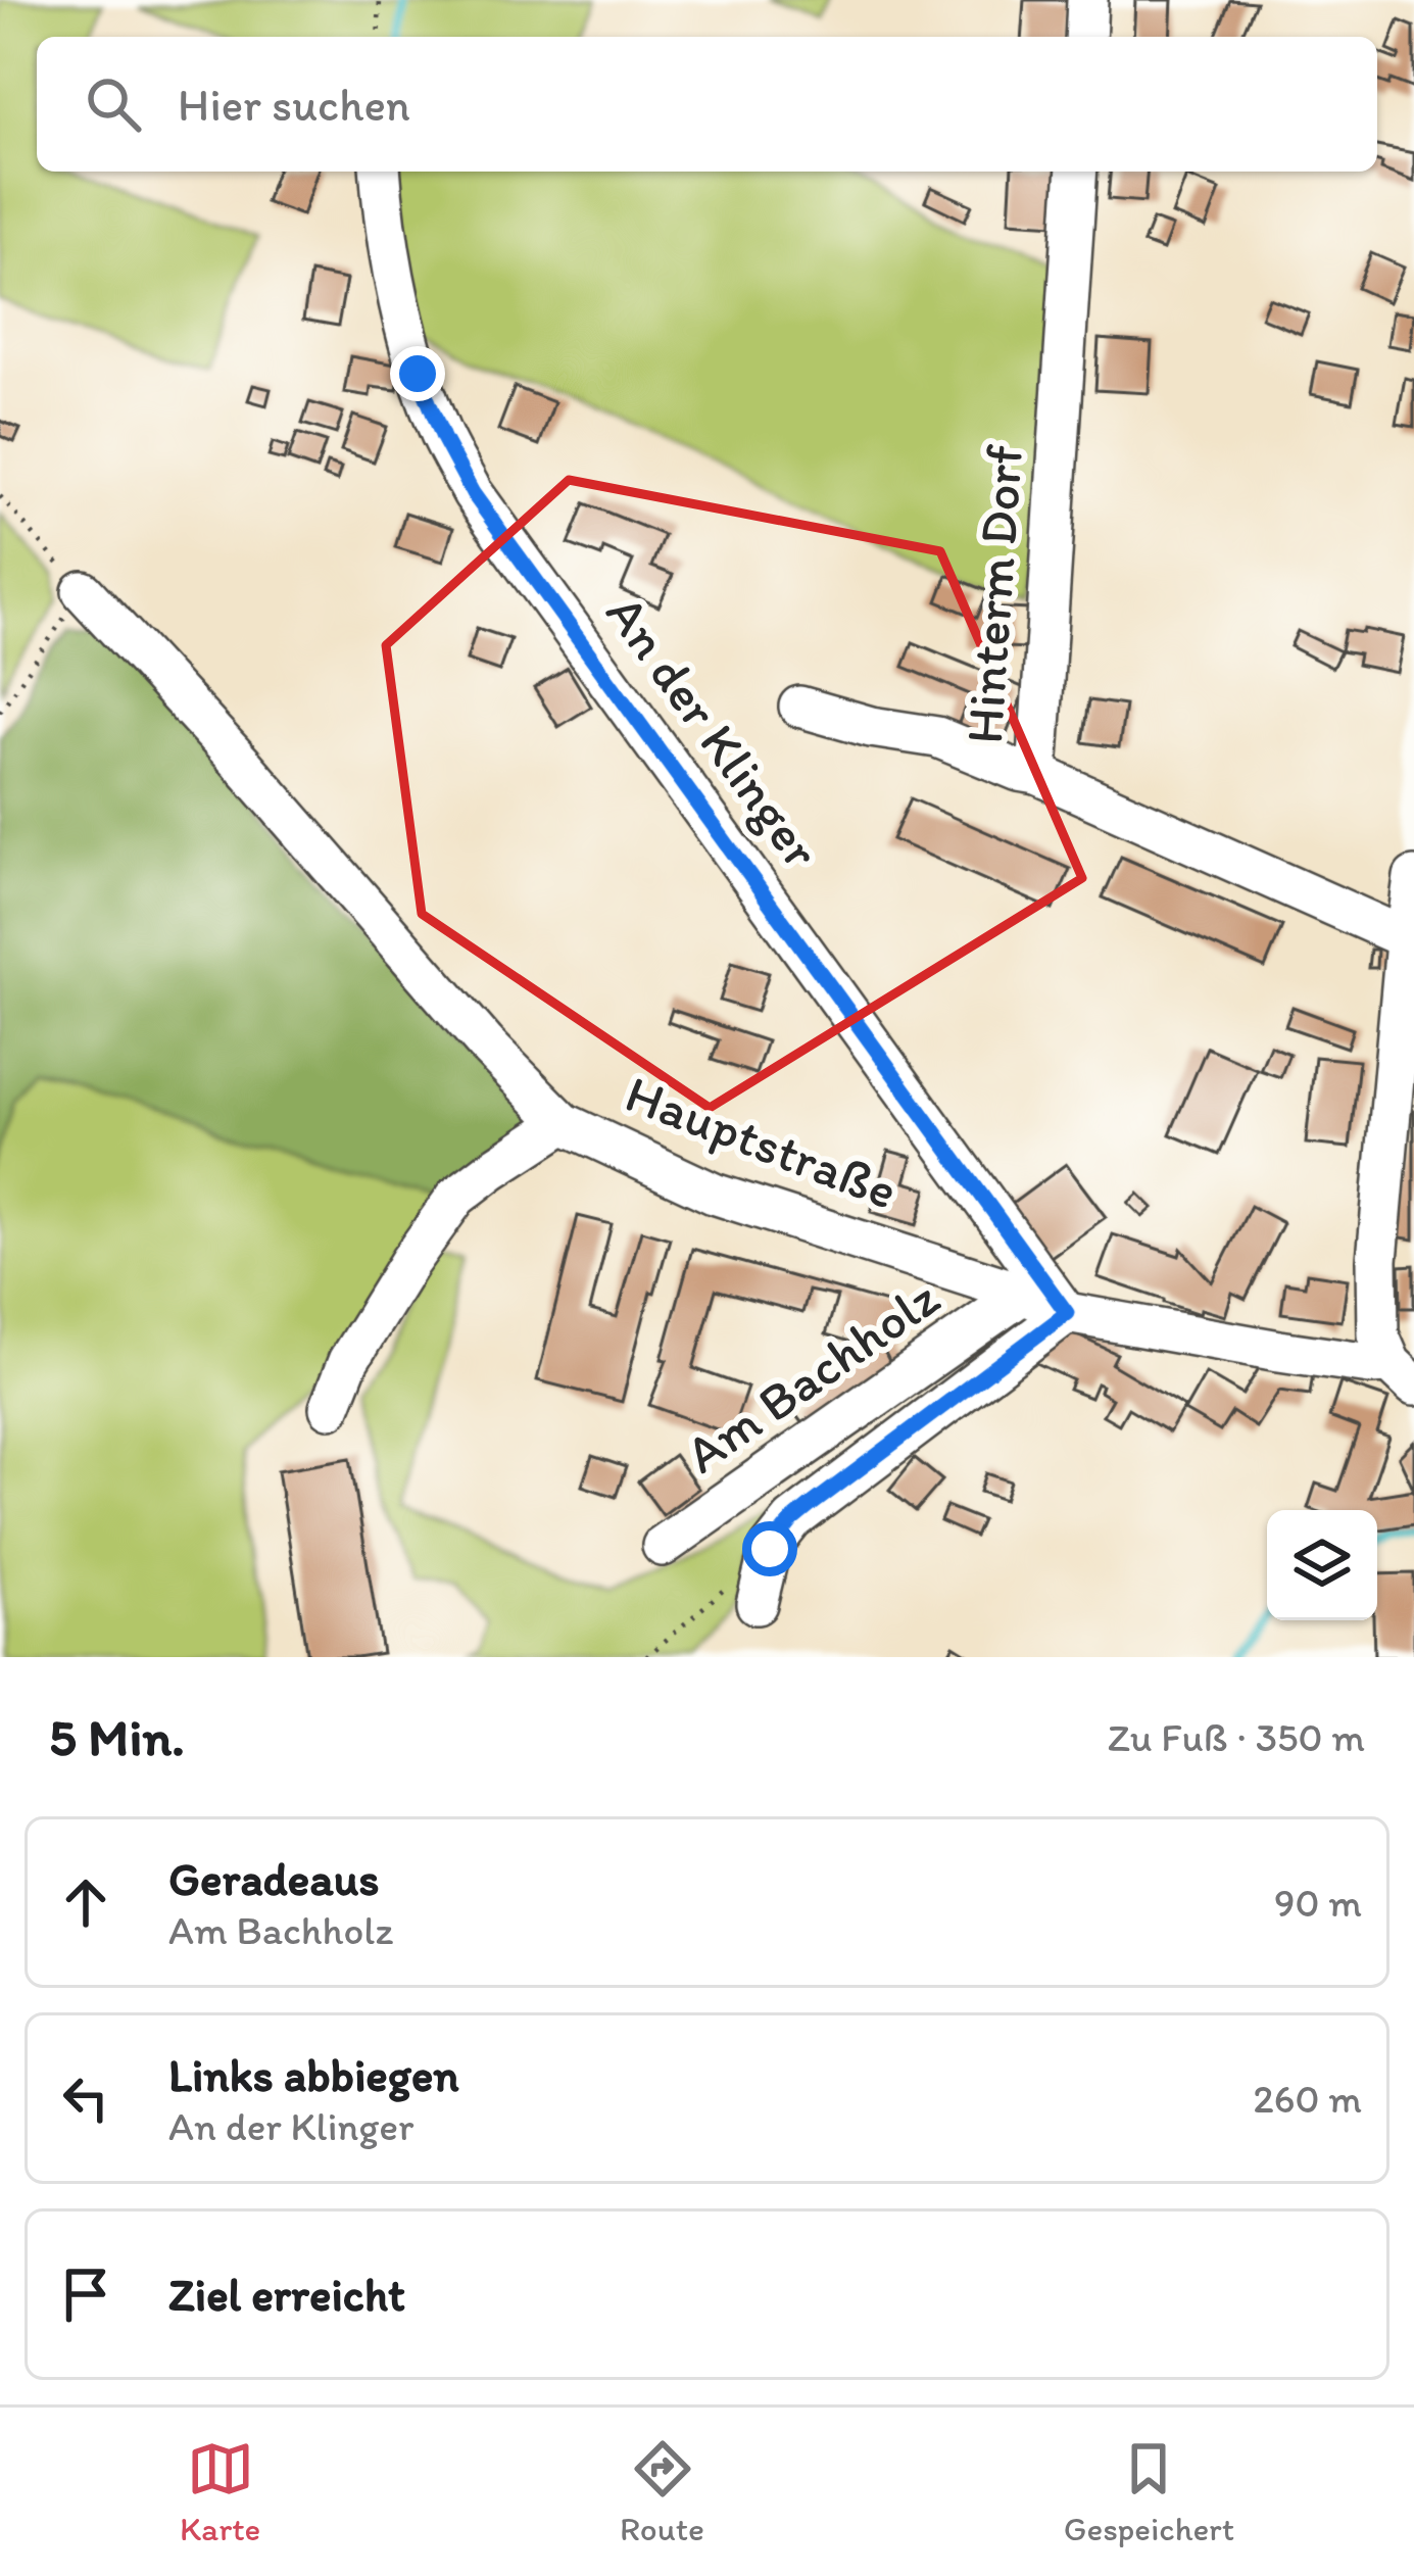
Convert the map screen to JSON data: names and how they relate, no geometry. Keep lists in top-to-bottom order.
{
  "streets": {
    "street": [
      "Hinterm Dorf",
      "An der Klinger",
      "Hauptstraße",
      "Am Bachholz"
    ]
  },
  "crossings": [
    ["An der Klinger", "Hauptstraße"],
    ["An der Klinger", "Am Bachholz"],
    ["Hauptstraße", "Am Bachholz"]
  ],
  "page": {
    "search": "Hier suchen",
    "heading": ["5 Min.", "Zu Fuß · 350 m"],
    "list": [
      ["Geradeaus", "Am Bachholz", "90 m"],
      ["Links abbiegen", "An der Klinger", "260 m"],
      "Ziel erreicht"
    ],
    "nav": ["Karte", "Route", "Gespeichert"]
  }
}
